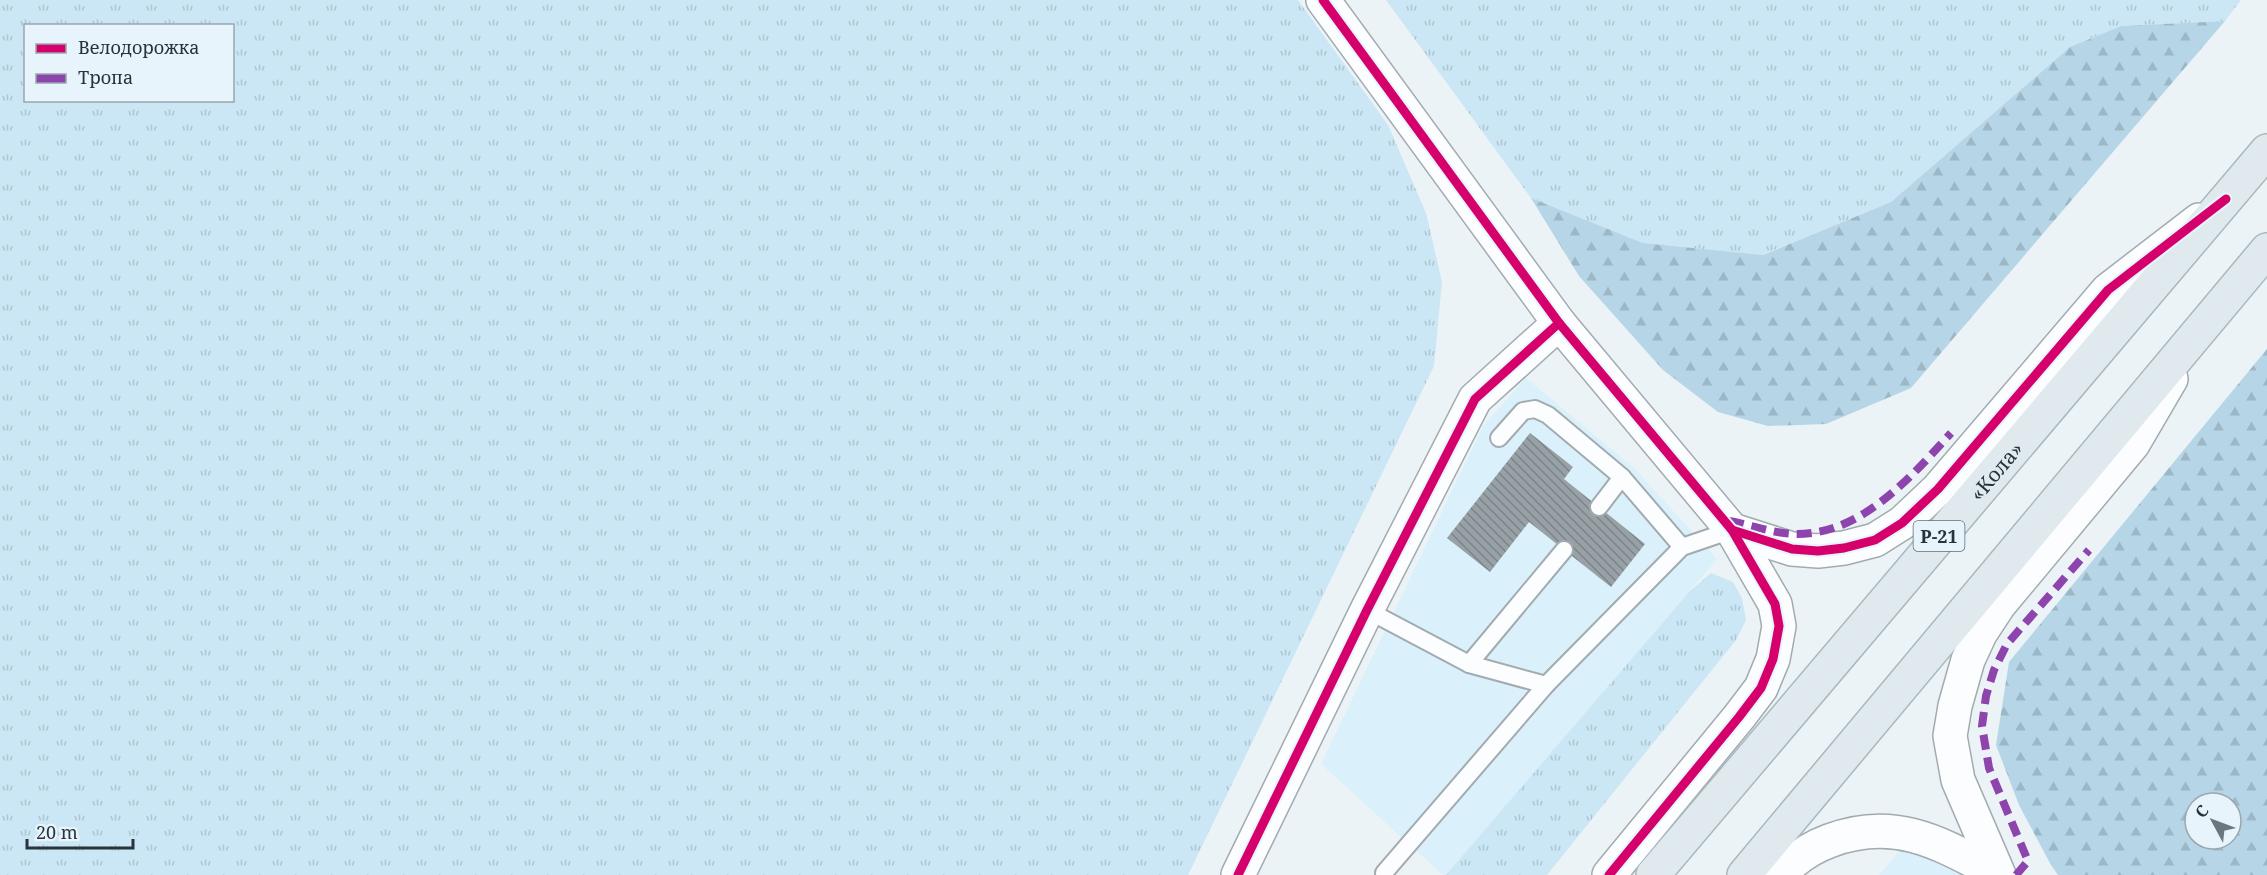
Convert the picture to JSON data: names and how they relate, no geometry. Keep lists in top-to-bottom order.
{
  "streets": {
    "highway": ["«Кола»", "Р-21"]
  },
  "legend": ["Велодорожка", "Тропа"],
  "scale_bar": "20 m",
  "north": "top left"
}
